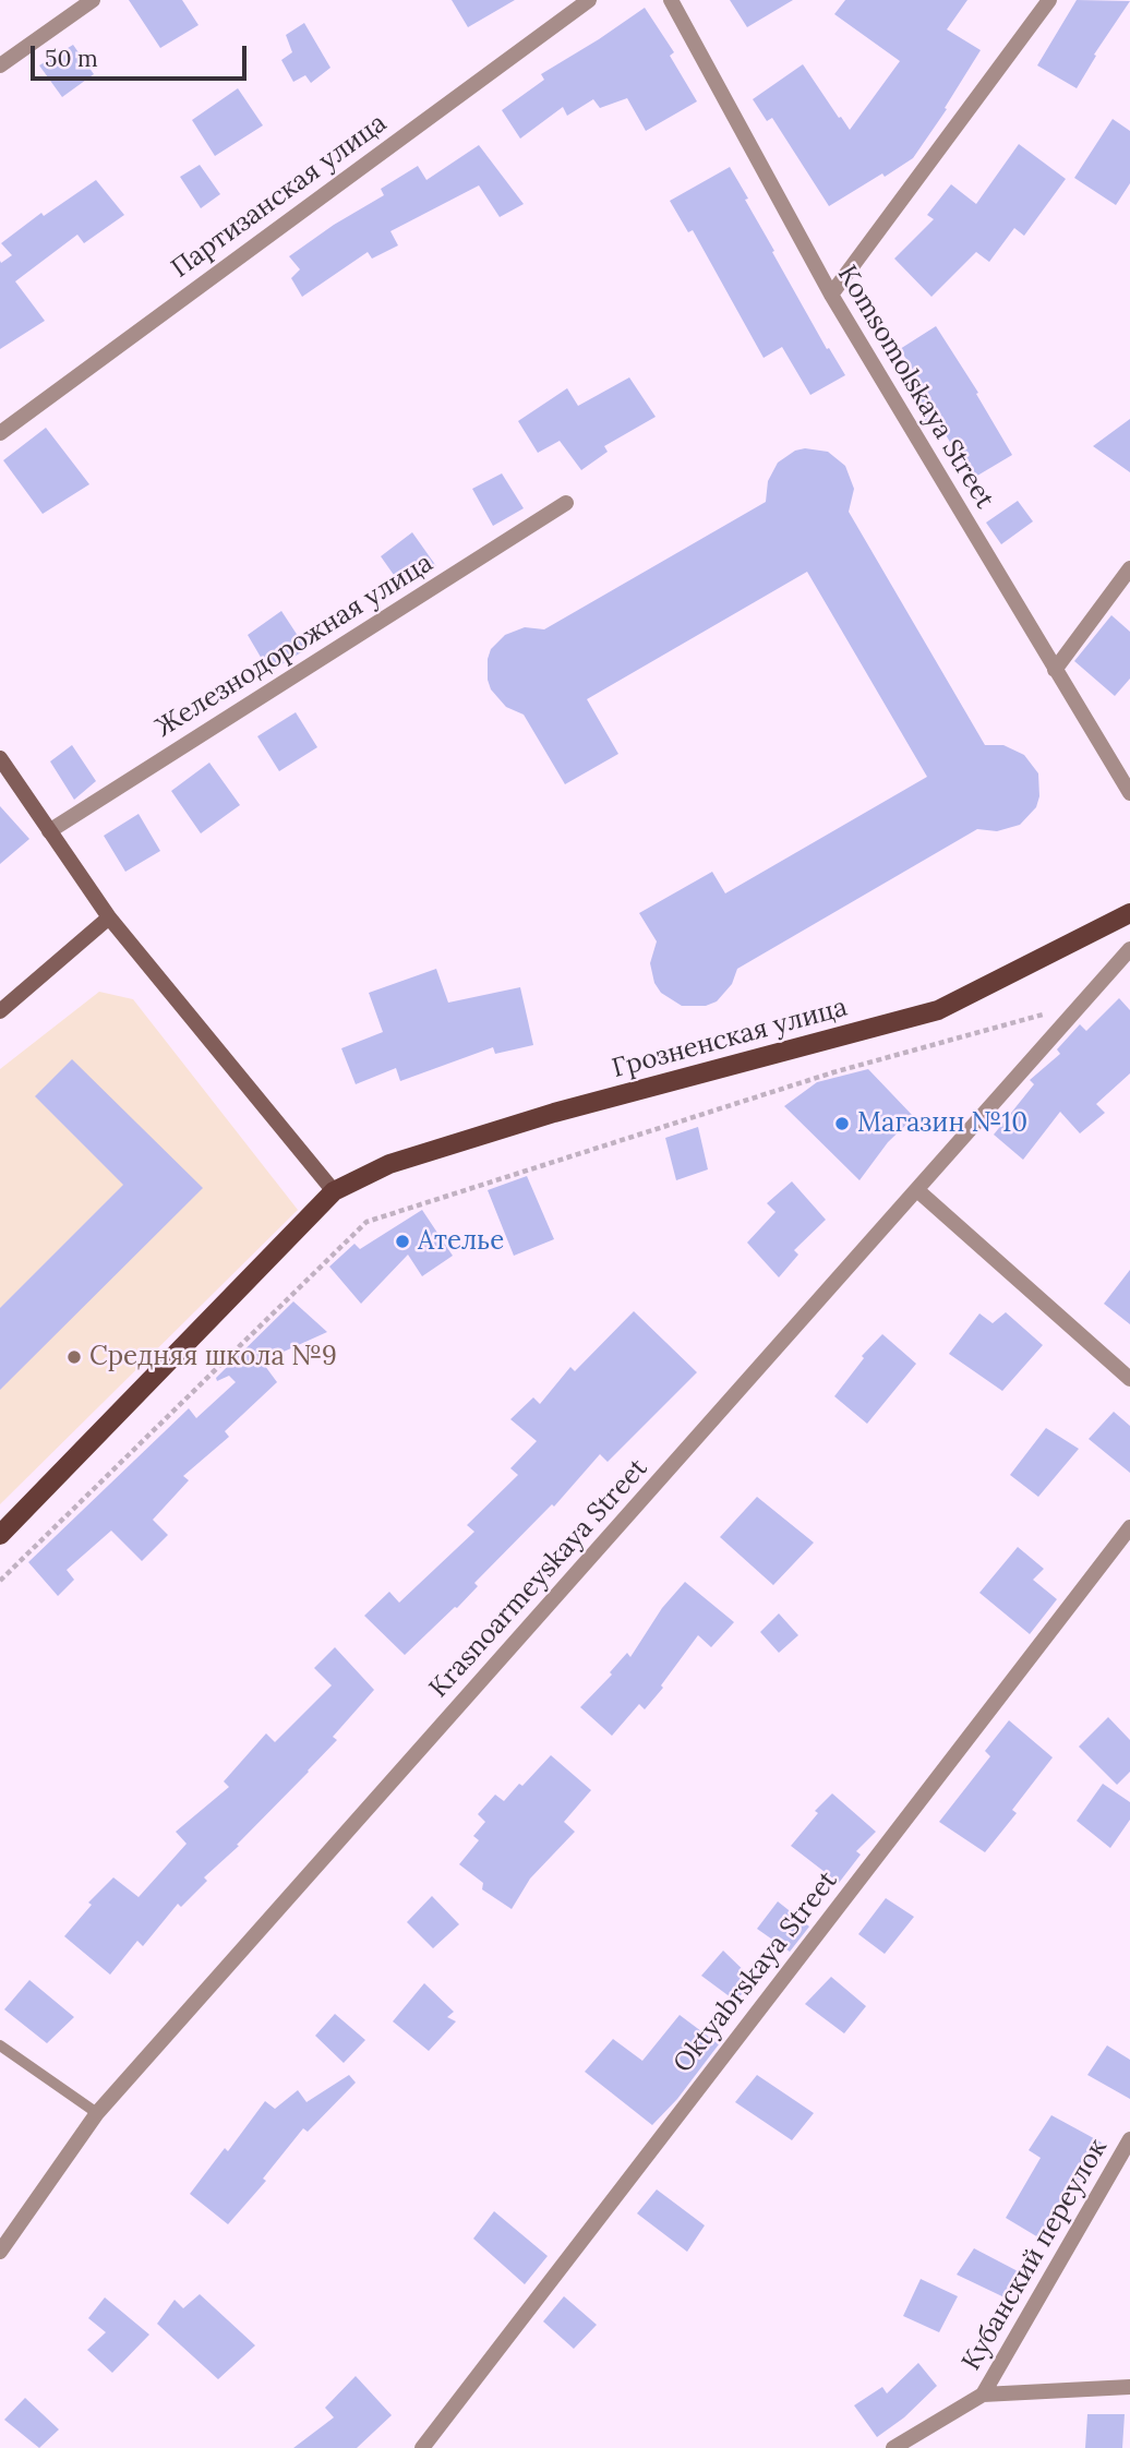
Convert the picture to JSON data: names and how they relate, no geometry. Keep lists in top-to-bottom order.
{
  "streets": {
    "main road": ["Грозненская улица"],
    "street": [
      "Партизанская улица",
      "Komsomolskaya Street",
      "Железнодорожная улица",
      "Krasnoarmeyskaya Street",
      "Oktyabrskaya Street",
      "Кубанский переулок"
    ]
  },
  "places": ["Магазин №10", "Ателье", "Средняя школа №9"],
  "scale_bar": "50 m"
}
